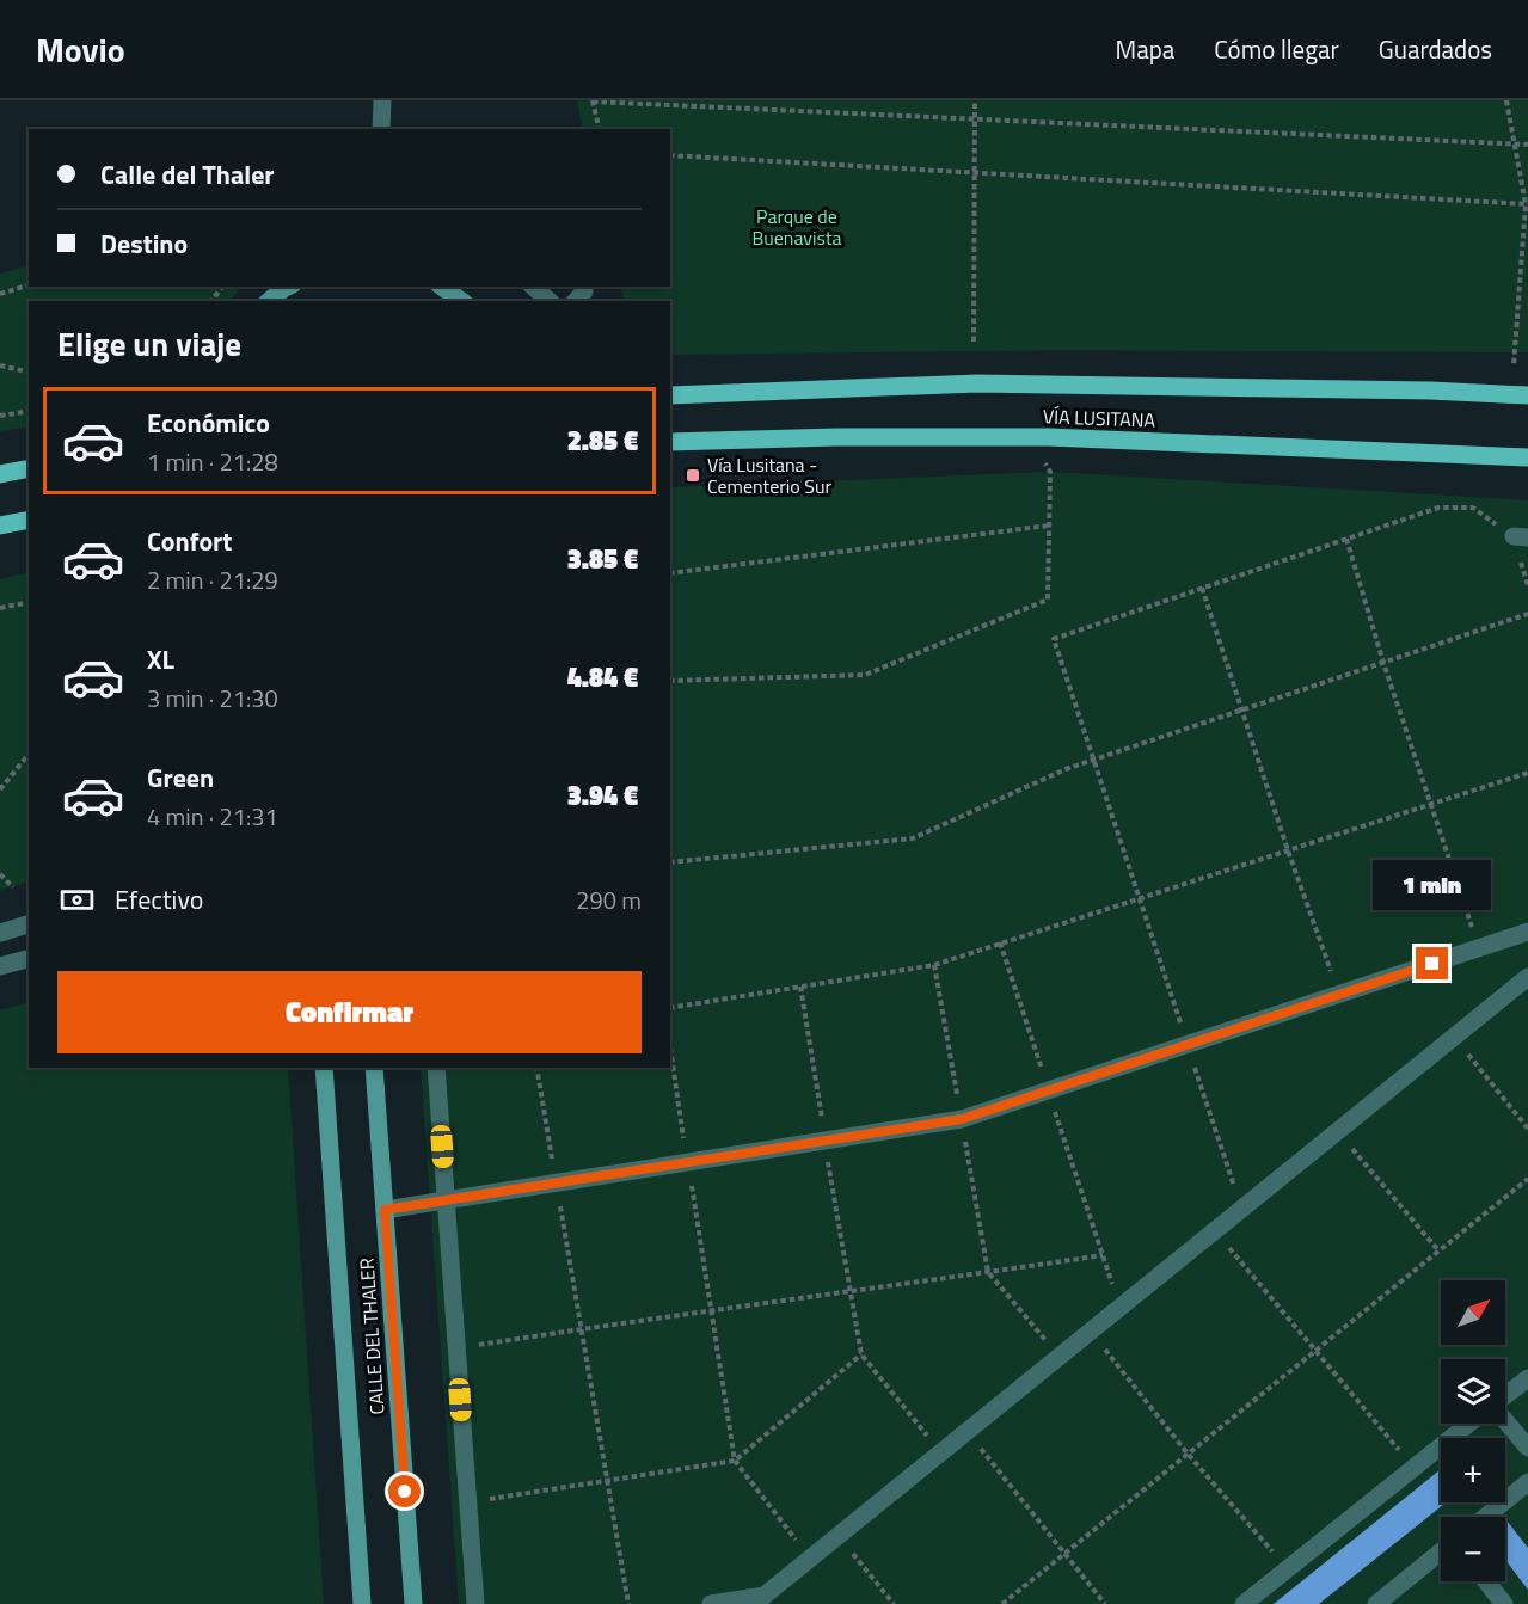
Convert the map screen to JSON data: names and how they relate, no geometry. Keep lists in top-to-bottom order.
{
  "streets": {
    "main road": ["VÍA LUSITANA"],
    "street": ["CALLE DEL THALER"]
  },
  "parks": ["Parque de Buenavista"],
  "places": {
    "transit": ["Vía Lusitana - Cementerio Sur"]
  },
  "north": "top right",
  "page": {
    "header": "Movio",
    "nav": ["Mapa", "Cómo llegar", "Guardados"],
    "banner": ["Calle del Thaler", "Destino"],
    "heading": "Elige un viaje",
    "list": [
      {
        "name": "Económico",
        "note": "1 min · 21:28",
        "value": "2.85 €"
      },
      {
        "name": "Confort",
        "note": "2 min · 21:29",
        "value": "3.85 €"
      },
      {
        "name": "XL",
        "note": "3 min · 21:30",
        "value": "4.84 €"
      },
      {
        "name": "Green",
        "note": "4 min · 21:31",
        "value": "3.94 €"
      }
    ],
    "bubble": "1 min",
    "pay": ["Efectivo", "290 m"],
    "buttons": "Confirmar",
    "map_buttons": ["+", "−"]
  }
}
